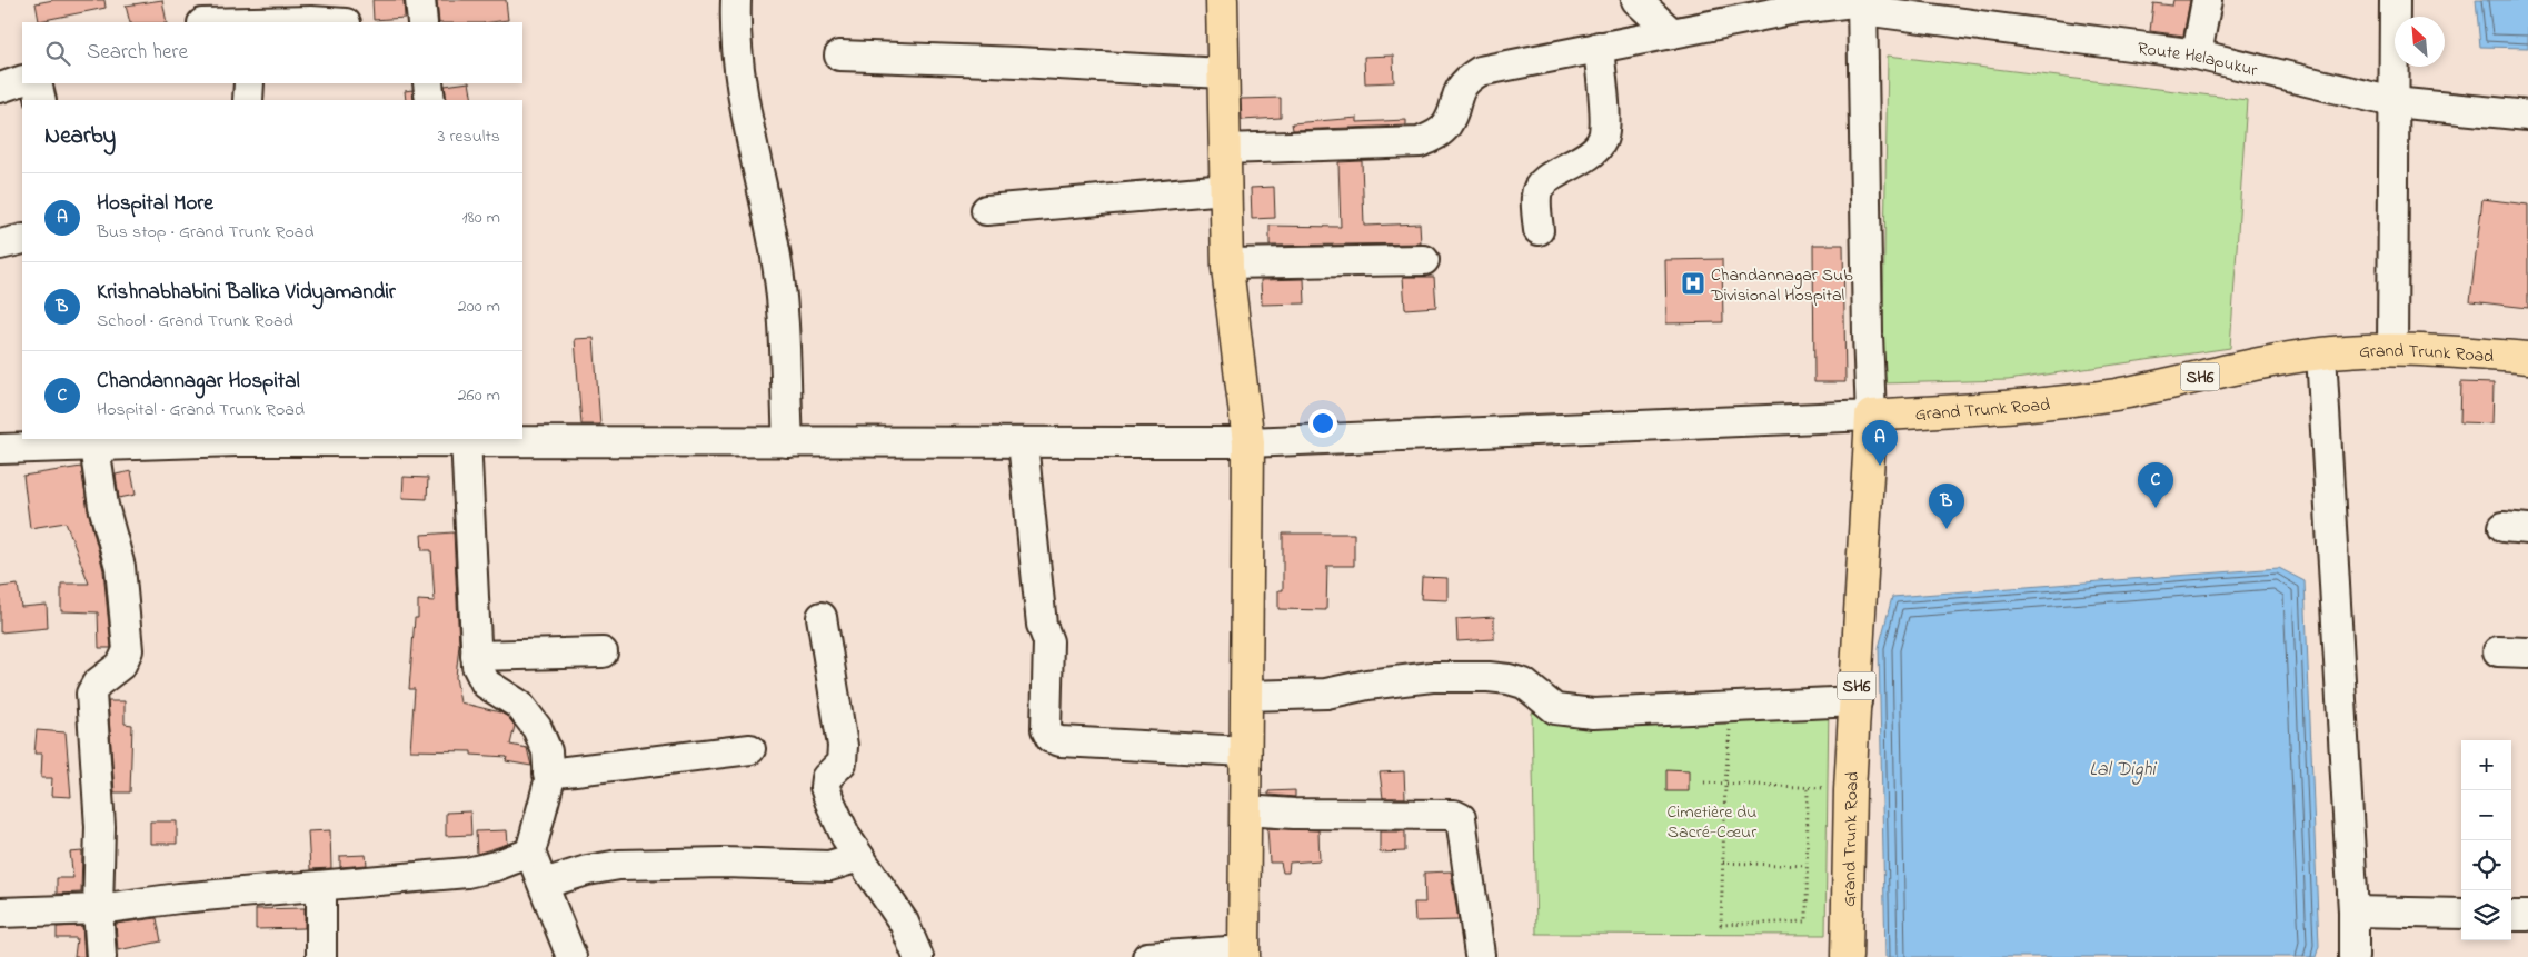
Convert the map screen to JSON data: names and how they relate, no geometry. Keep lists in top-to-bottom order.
{
  "streets": {
    "main road": ["Grand Trunk Road", "SH6"],
    "street": ["Route Helapukur"]
  },
  "water": ["Lal Dighi"],
  "parks": ["Cimetière du Sacré-Cœur"],
  "places": {
    "hospital": ["Chandannagar Sub Divisional Hospital"]
  },
  "north": "top left",
  "page": {
    "search": "Search here",
    "heading": ["Nearby", "3 results"],
    "list": [
      {
        "mark": "A",
        "name": "Hospital More",
        "note": "Bus stop · Grand Trunk Road",
        "value": "180 m"
      },
      {
        "mark": "B",
        "name": "Krishnabhabini Balika Vidyamandir",
        "note": "School · Grand Trunk Road",
        "value": "200 m"
      },
      {
        "mark": "C",
        "name": "Chandannagar Hospital",
        "note": "Hospital · Grand Trunk Road",
        "value": "260 m"
      }
    ],
    "pins": ["A", "C", "B"],
    "map_buttons": ["+", "−"]
  }
}
